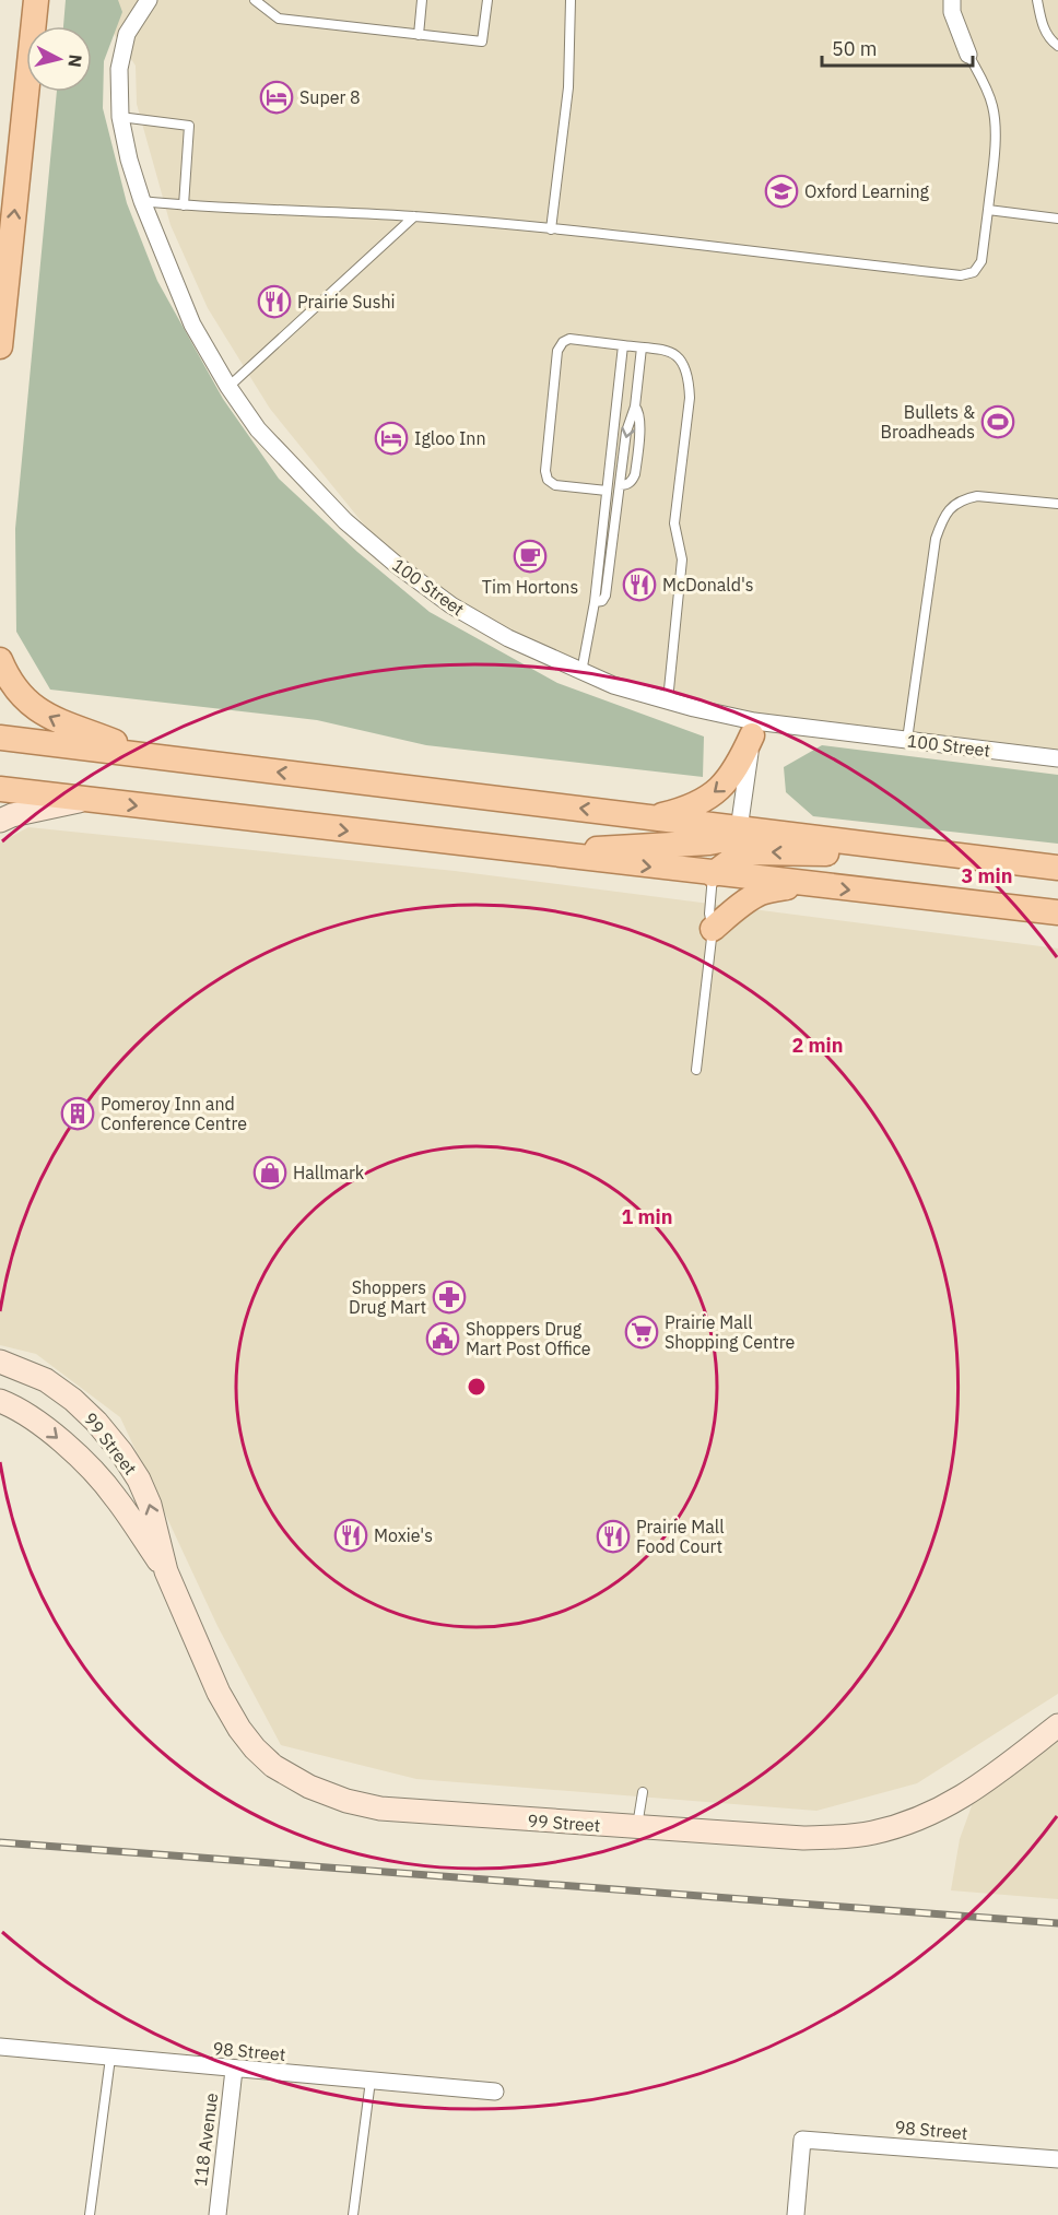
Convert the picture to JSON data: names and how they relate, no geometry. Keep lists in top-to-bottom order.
{
  "streets": {
    "street": [
      "100 Street",
      "99 Street",
      "98 Street",
      "118 Avenue"
    ]
  },
  "crossings": [
    ["98 Street", "118 Avenue"]
  ],
  "places": {
    "hotel": ["Super 8", "Igloo Inn"],
    "school or university": ["Oxford Learning"],
    "restaurant": [
      "Prairie Sushi",
      "McDonald's",
      "Moxie's",
      "Prairie Mall Food Court"
    ],
    "sports": ["Bullets & Broadheads"],
    "cafe": ["Tim Hortons"],
    "building": ["Pomeroy Inn and Conference Centre"],
    "shop": ["Hallmark"],
    "pharmacy": ["Shoppers Drug Mart"],
    "supermarket": ["Prairie Mall Shopping Centre"],
    "public building": ["Shoppers Drug Mart Post Office"]
  },
  "scale_bar": "50 m",
  "north": "right",
  "rings": ["3 min", "2 min", "1 min"]
}
